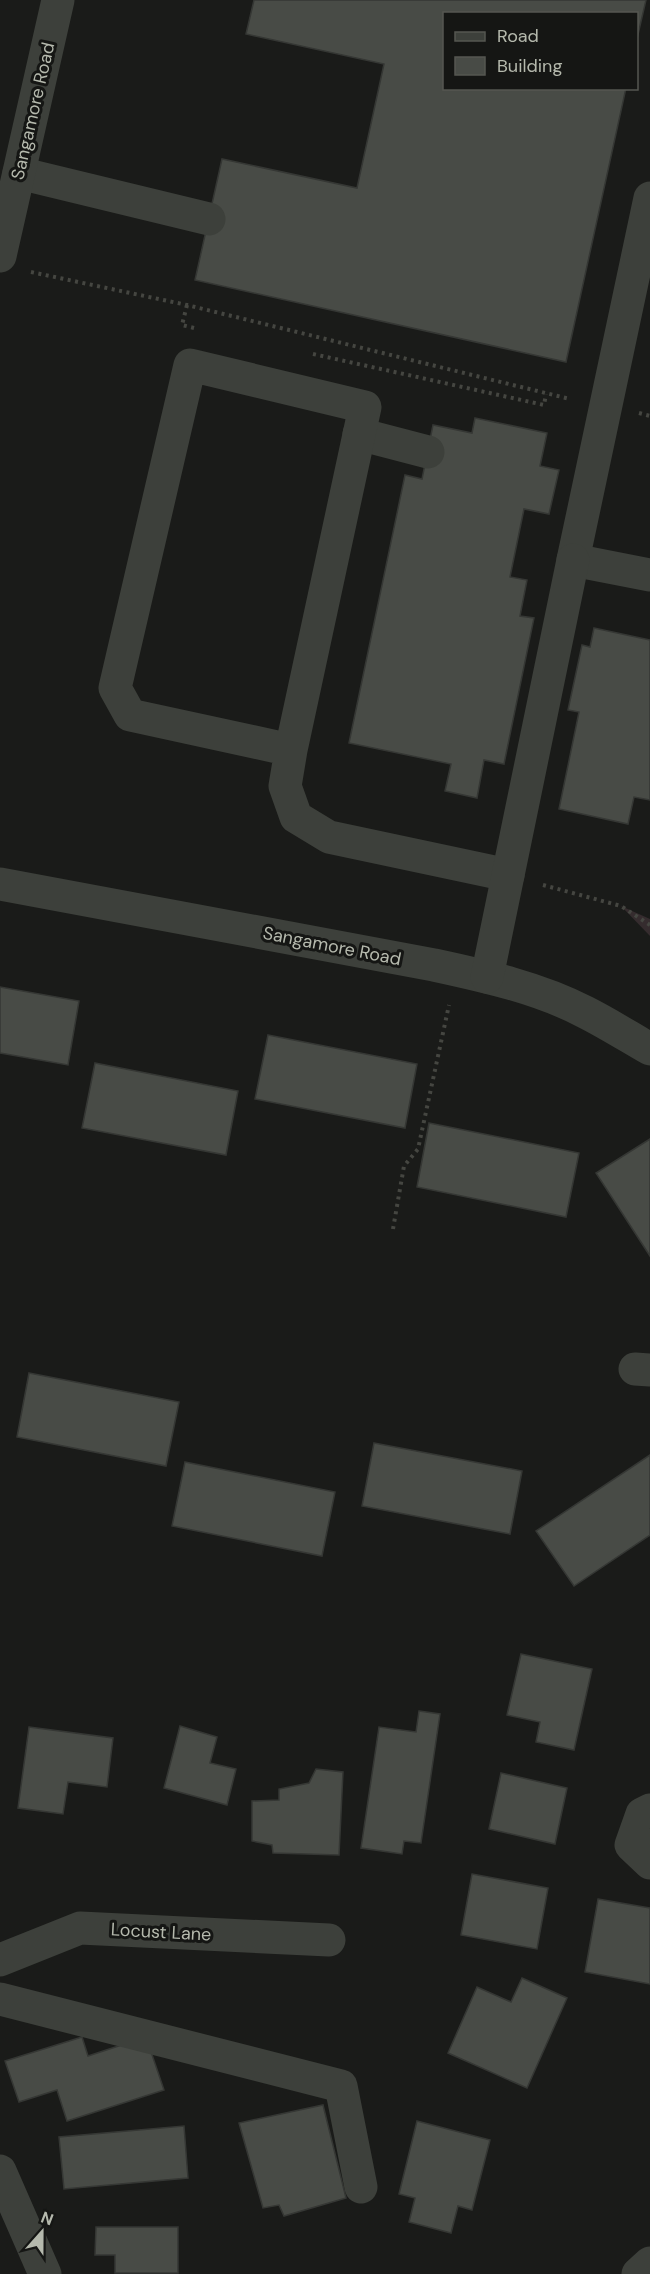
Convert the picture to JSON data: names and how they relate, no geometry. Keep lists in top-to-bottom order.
{
  "streets": {
    "street": ["Sangamore Road", "Locust Lane"]
  },
  "legend": ["Road", "Building"],
  "north": "top"
}
